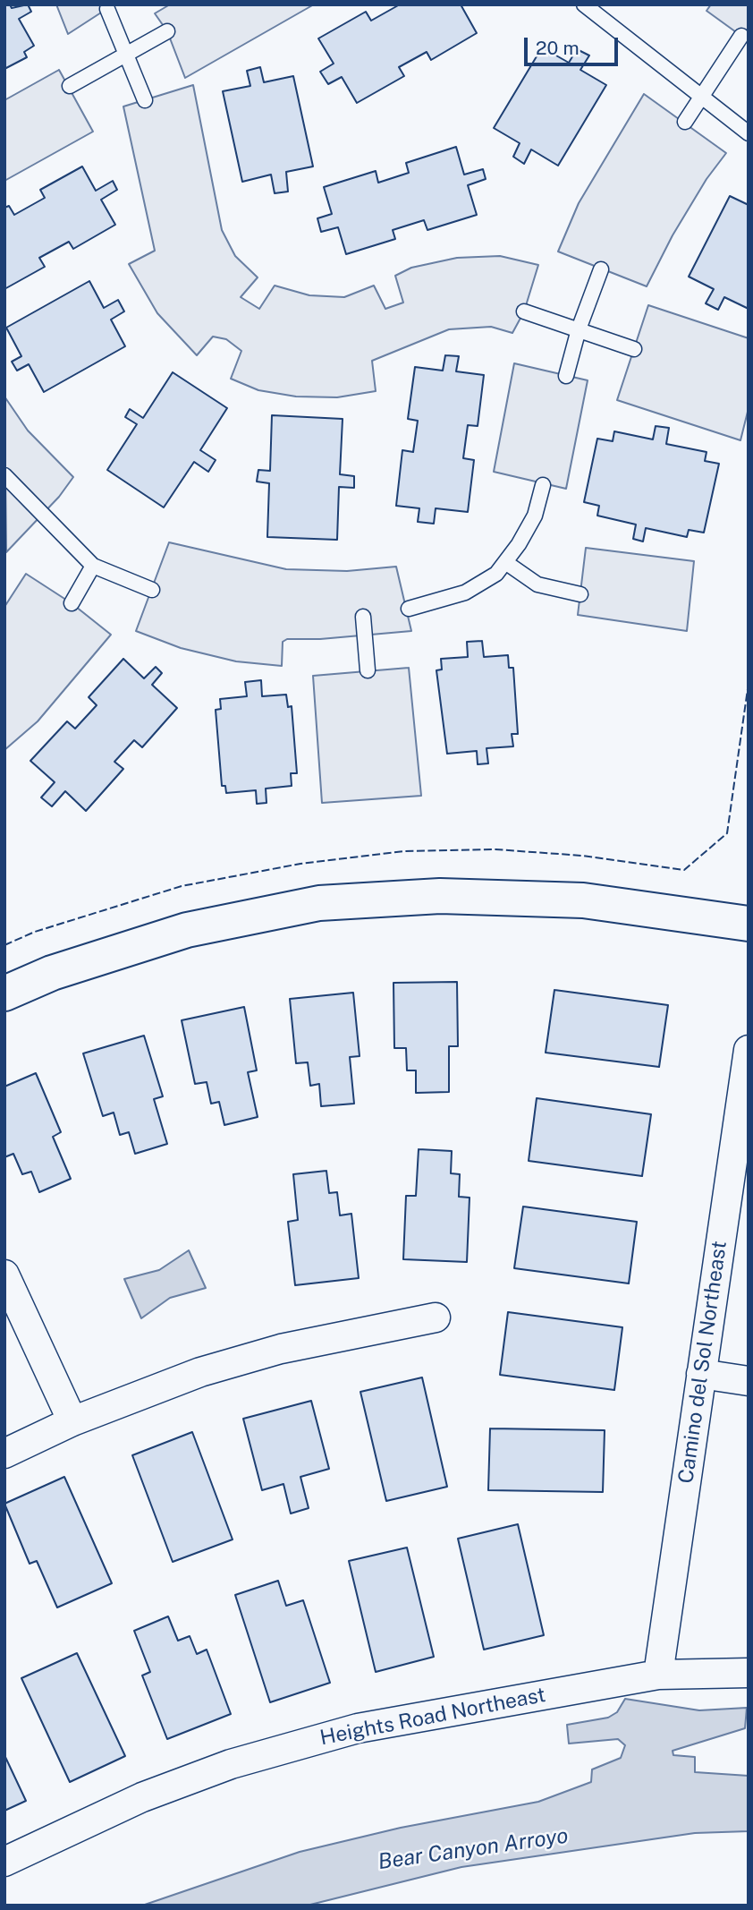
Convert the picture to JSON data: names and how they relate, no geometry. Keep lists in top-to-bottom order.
{
  "streets": {
    "street": ["Camino del Sol Northeast", "Heights Road Northeast"]
  },
  "crossings": [
    ["Camino del Sol Northeast", "Heights Road Northeast"]
  ],
  "water": ["Bear Canyon Arroyo"],
  "scale_bar": "20 m"
}
